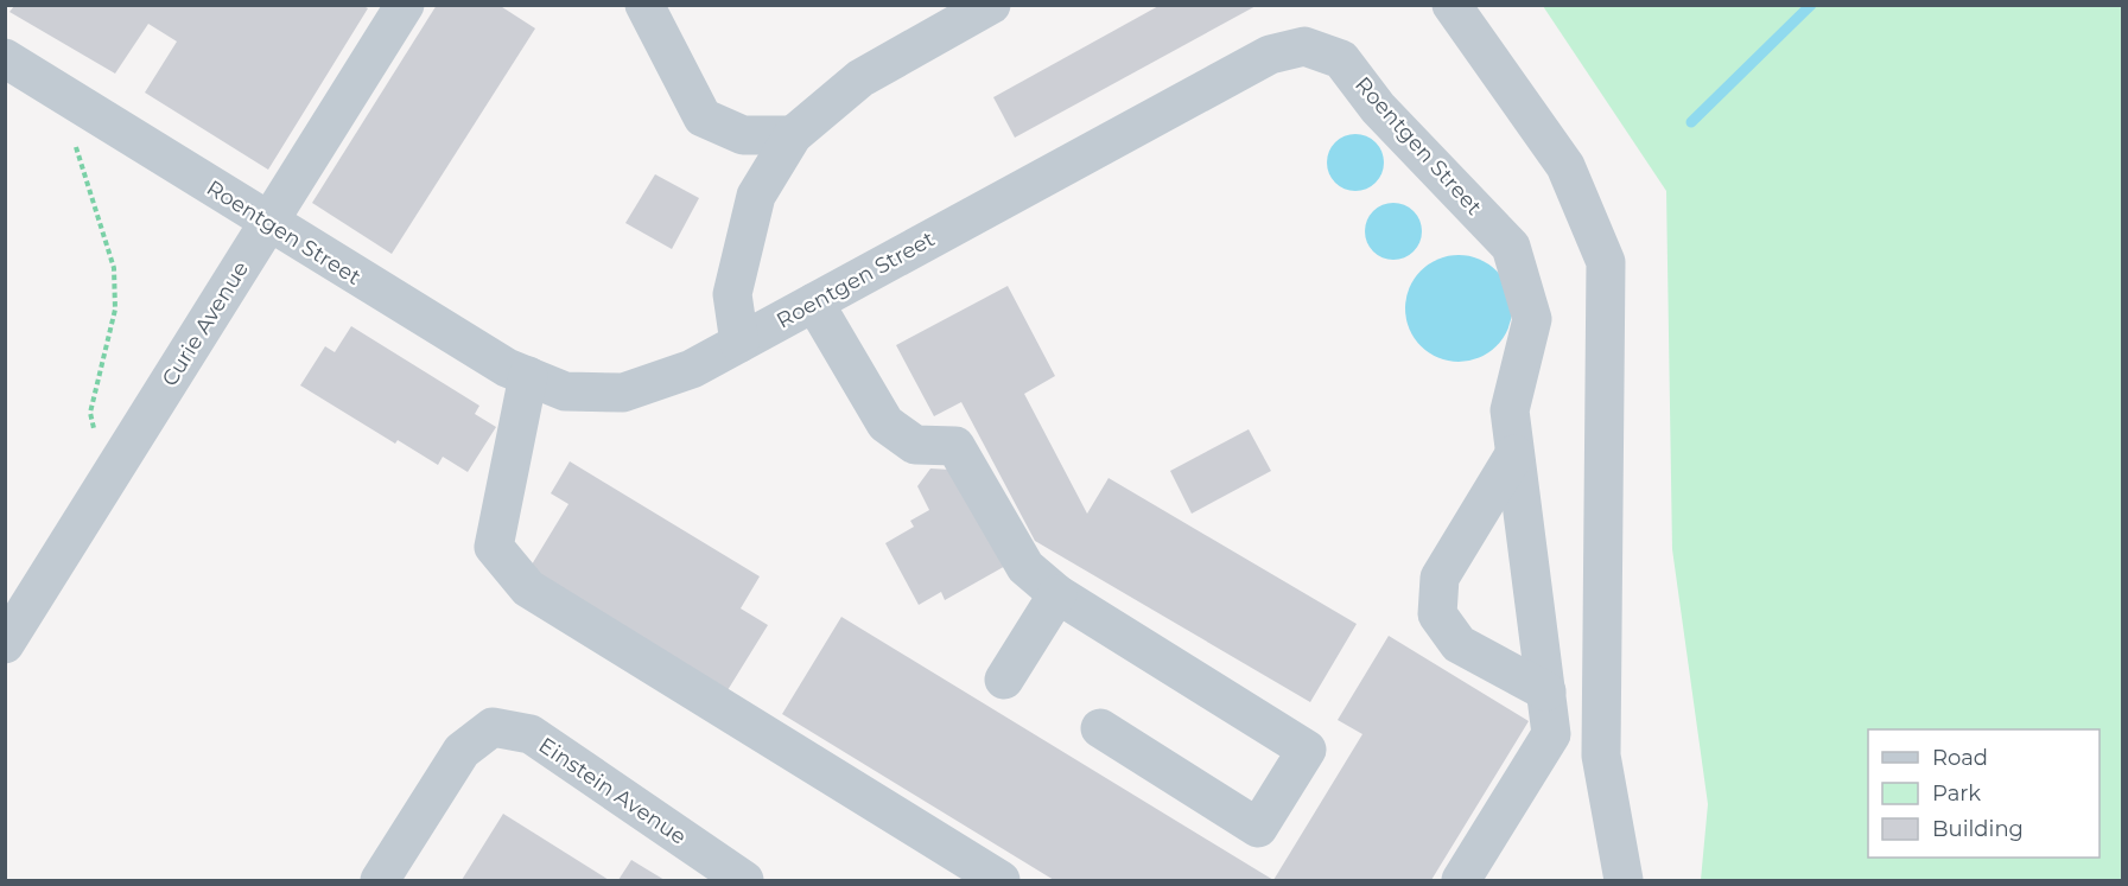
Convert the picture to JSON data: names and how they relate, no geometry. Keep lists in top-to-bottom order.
{
  "streets": {
    "lane": ["Roentgen Street", "Curie Avenue", "Einstein Avenue"]
  },
  "crossings": [
    ["Roentgen Street", "Curie Avenue"]
  ],
  "legend": ["Road", "Park", "Building"]
}
